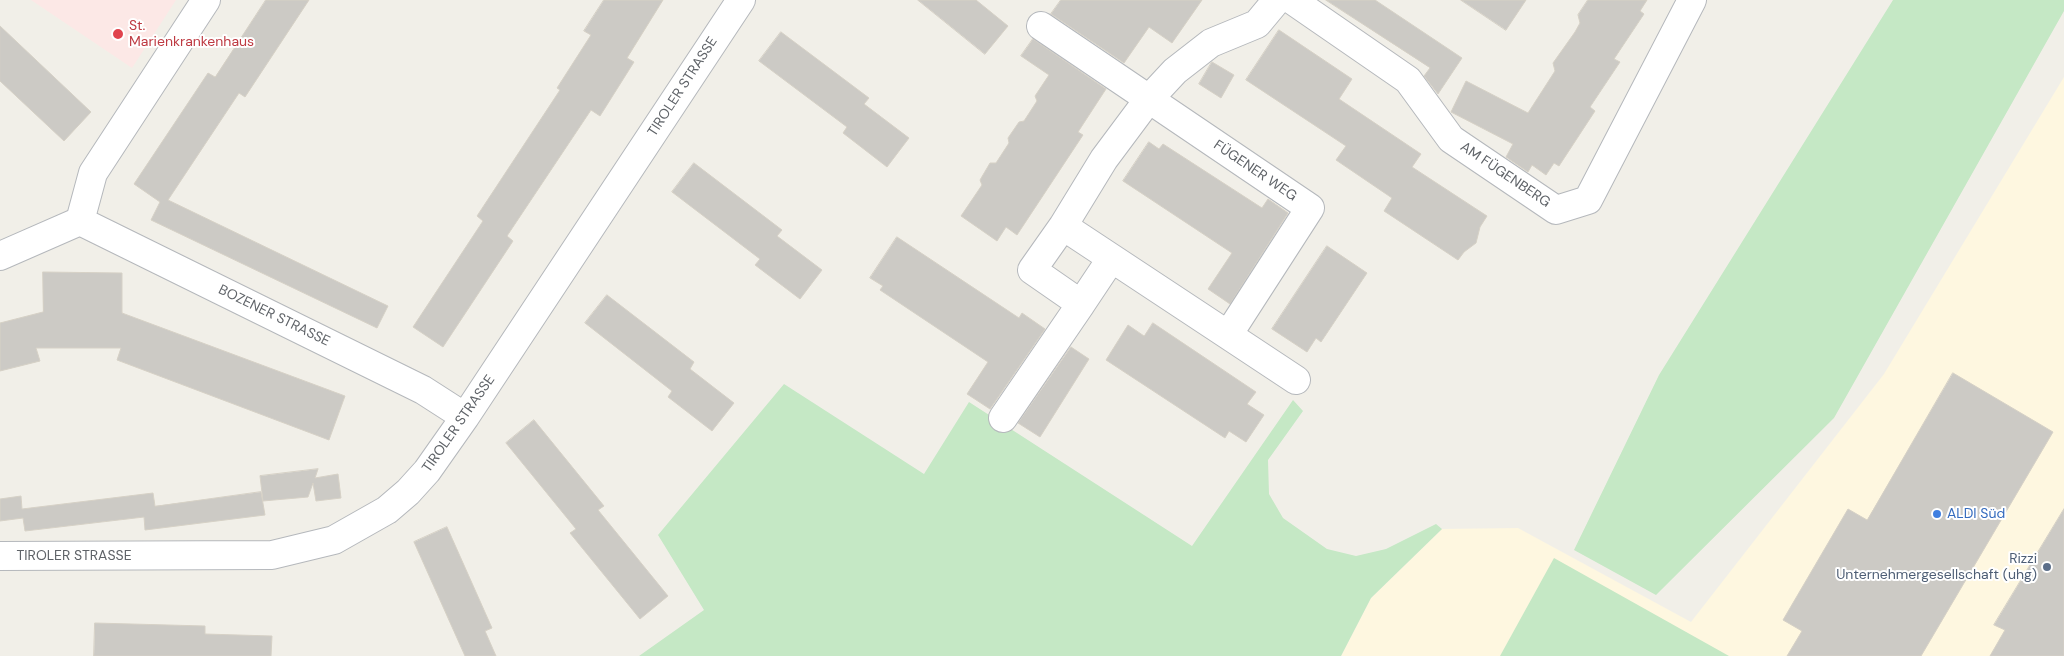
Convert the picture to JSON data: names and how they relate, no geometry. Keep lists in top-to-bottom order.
{
  "streets": {
    "street": [
      "TIROLER STRASSE",
      "FÜGENER WEG",
      "AM FÜGENBERG",
      "BOZENER STRASSE"
    ]
  },
  "crossings": [
    ["TIROLER STRASSE", "BOZENER STRASSE"]
  ],
  "places": ["St. Marienkrankenhaus", "ALDI Süd", "Rizzi Unternehmergesellschaft (uhg)"]
}
